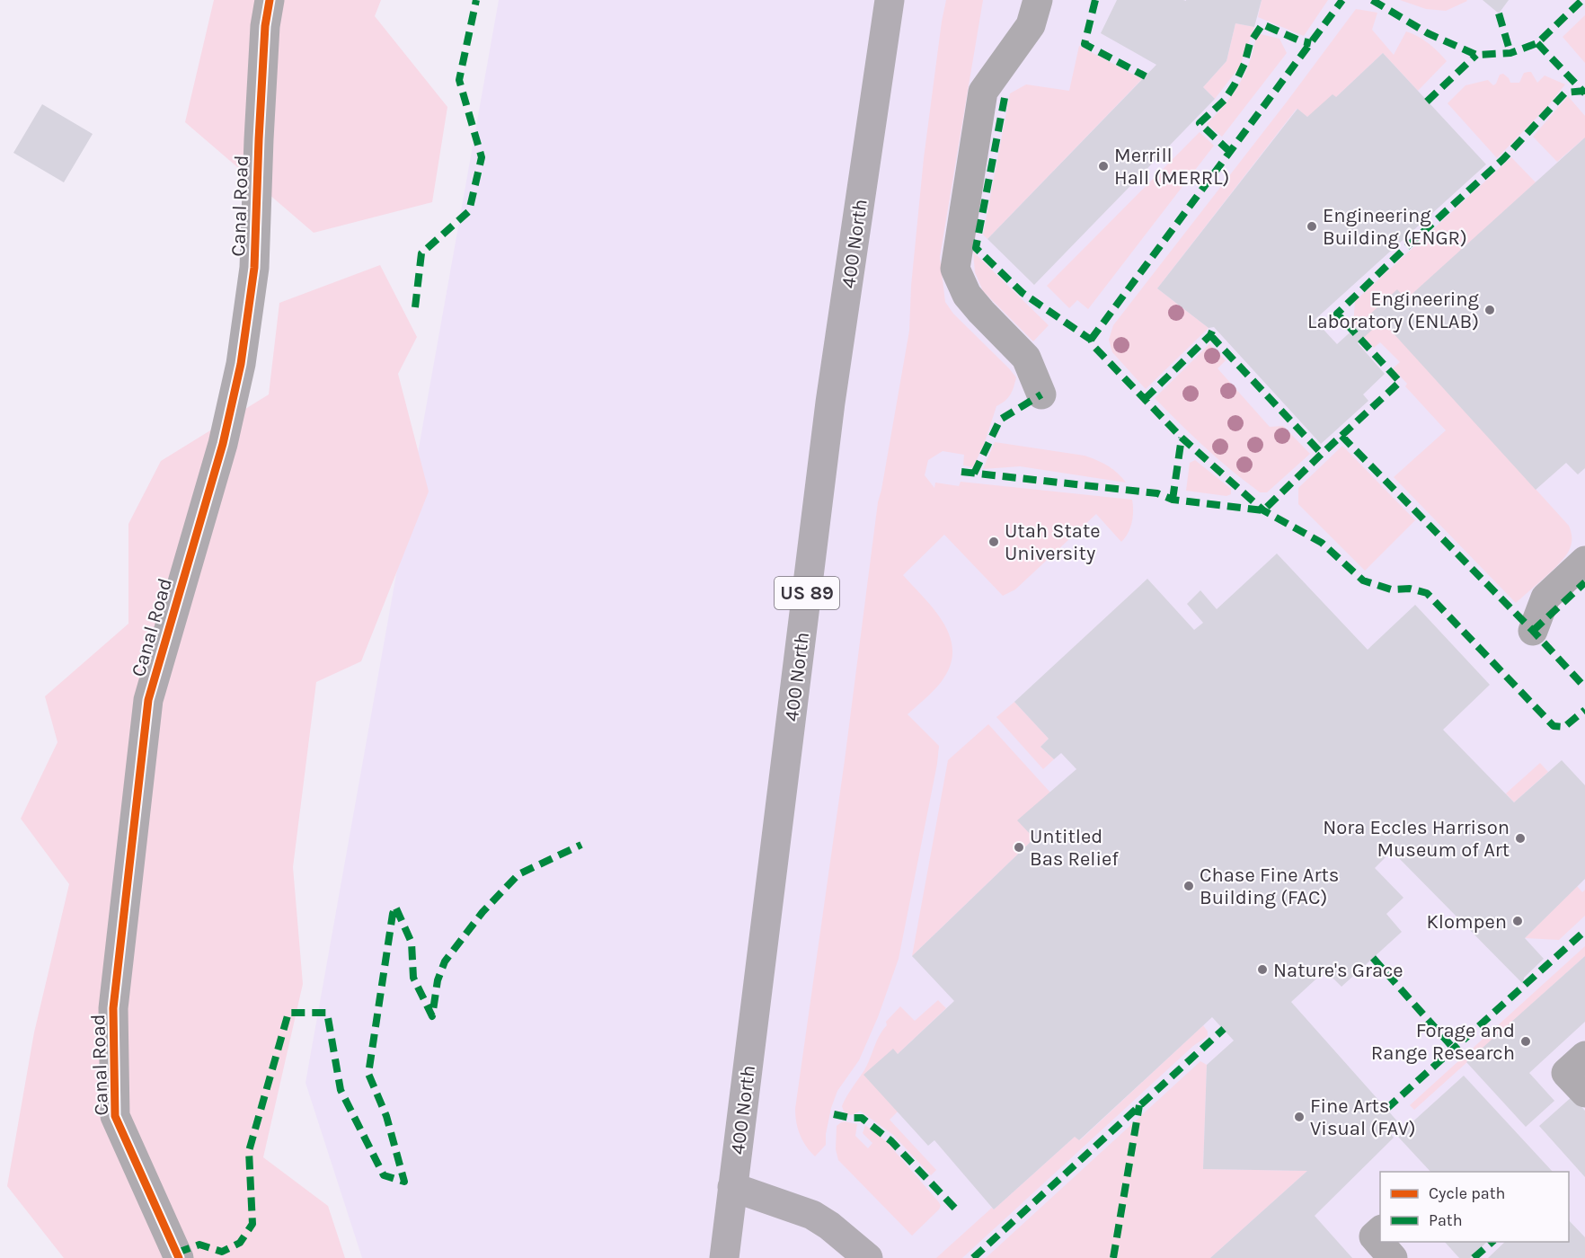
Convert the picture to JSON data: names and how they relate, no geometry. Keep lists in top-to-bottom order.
{
  "streets": {
    "main road": ["400 North", "US 89"],
    "lane": ["Canal Road"]
  },
  "places": [
    "Merrill Hall (MERRL)",
    "Engineering Building (ENGR)",
    "Engineering Laboratory (ENLAB)",
    "Utah State University",
    "Nora Eccles Harrison Museum of Art",
    "Untitled Bas Relief",
    "Chase Fine Arts Building (FAC)",
    "Klompen",
    "Nature's Grace",
    "Forage and Range Research",
    "Fine Arts Visual (FAV)"
  ],
  "legend": ["Cycle path", "Path"]
}
